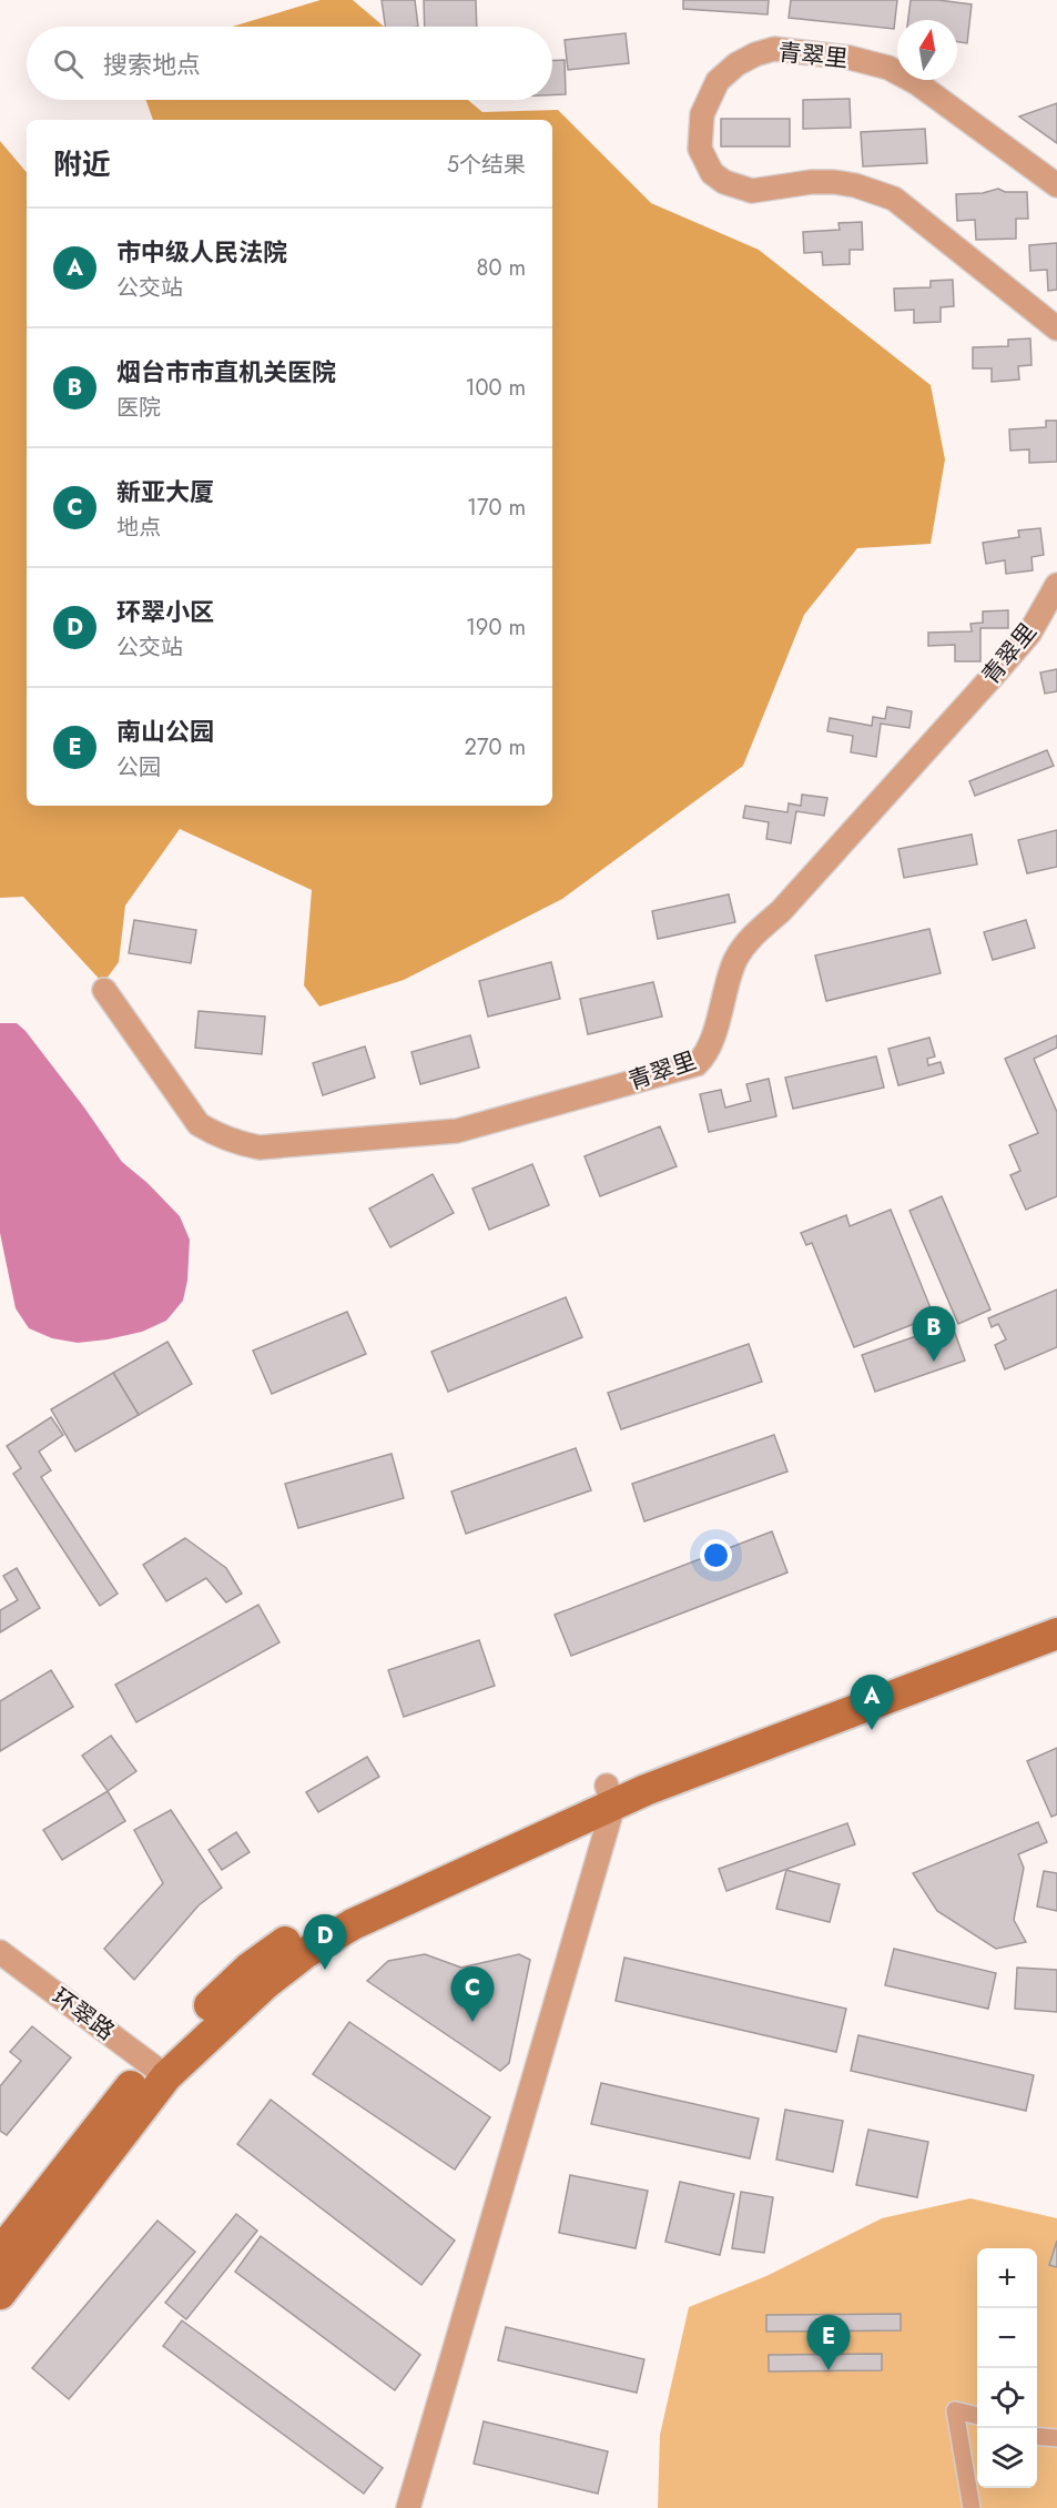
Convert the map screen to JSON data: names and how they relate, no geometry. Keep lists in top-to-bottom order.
{
  "streets": {
    "street": ["青翠里", "环翠路"]
  },
  "north": "top",
  "page": {
    "search": "搜索地点",
    "heading": ["附近", "5个结果"],
    "list": [
      {
        "mark": "A",
        "name": "市中级人民法院",
        "note": "公交站",
        "value": "80 m"
      },
      {
        "mark": "B",
        "name": "烟台市市直机关医院",
        "note": "医院",
        "value": "100 m"
      },
      {
        "mark": "C",
        "name": "新亚大厦",
        "note": "地点",
        "value": "170 m"
      },
      {
        "mark": "D",
        "name": "环翠小区",
        "note": "公交站",
        "value": "190 m"
      },
      {
        "mark": "E",
        "name": "南山公园",
        "note": "公园",
        "value": "270 m"
      }
    ],
    "pins": [
      "B",
      "A",
      "D",
      "C",
      "E"
    ],
    "map_buttons": ["+", "−"]
  }
}
